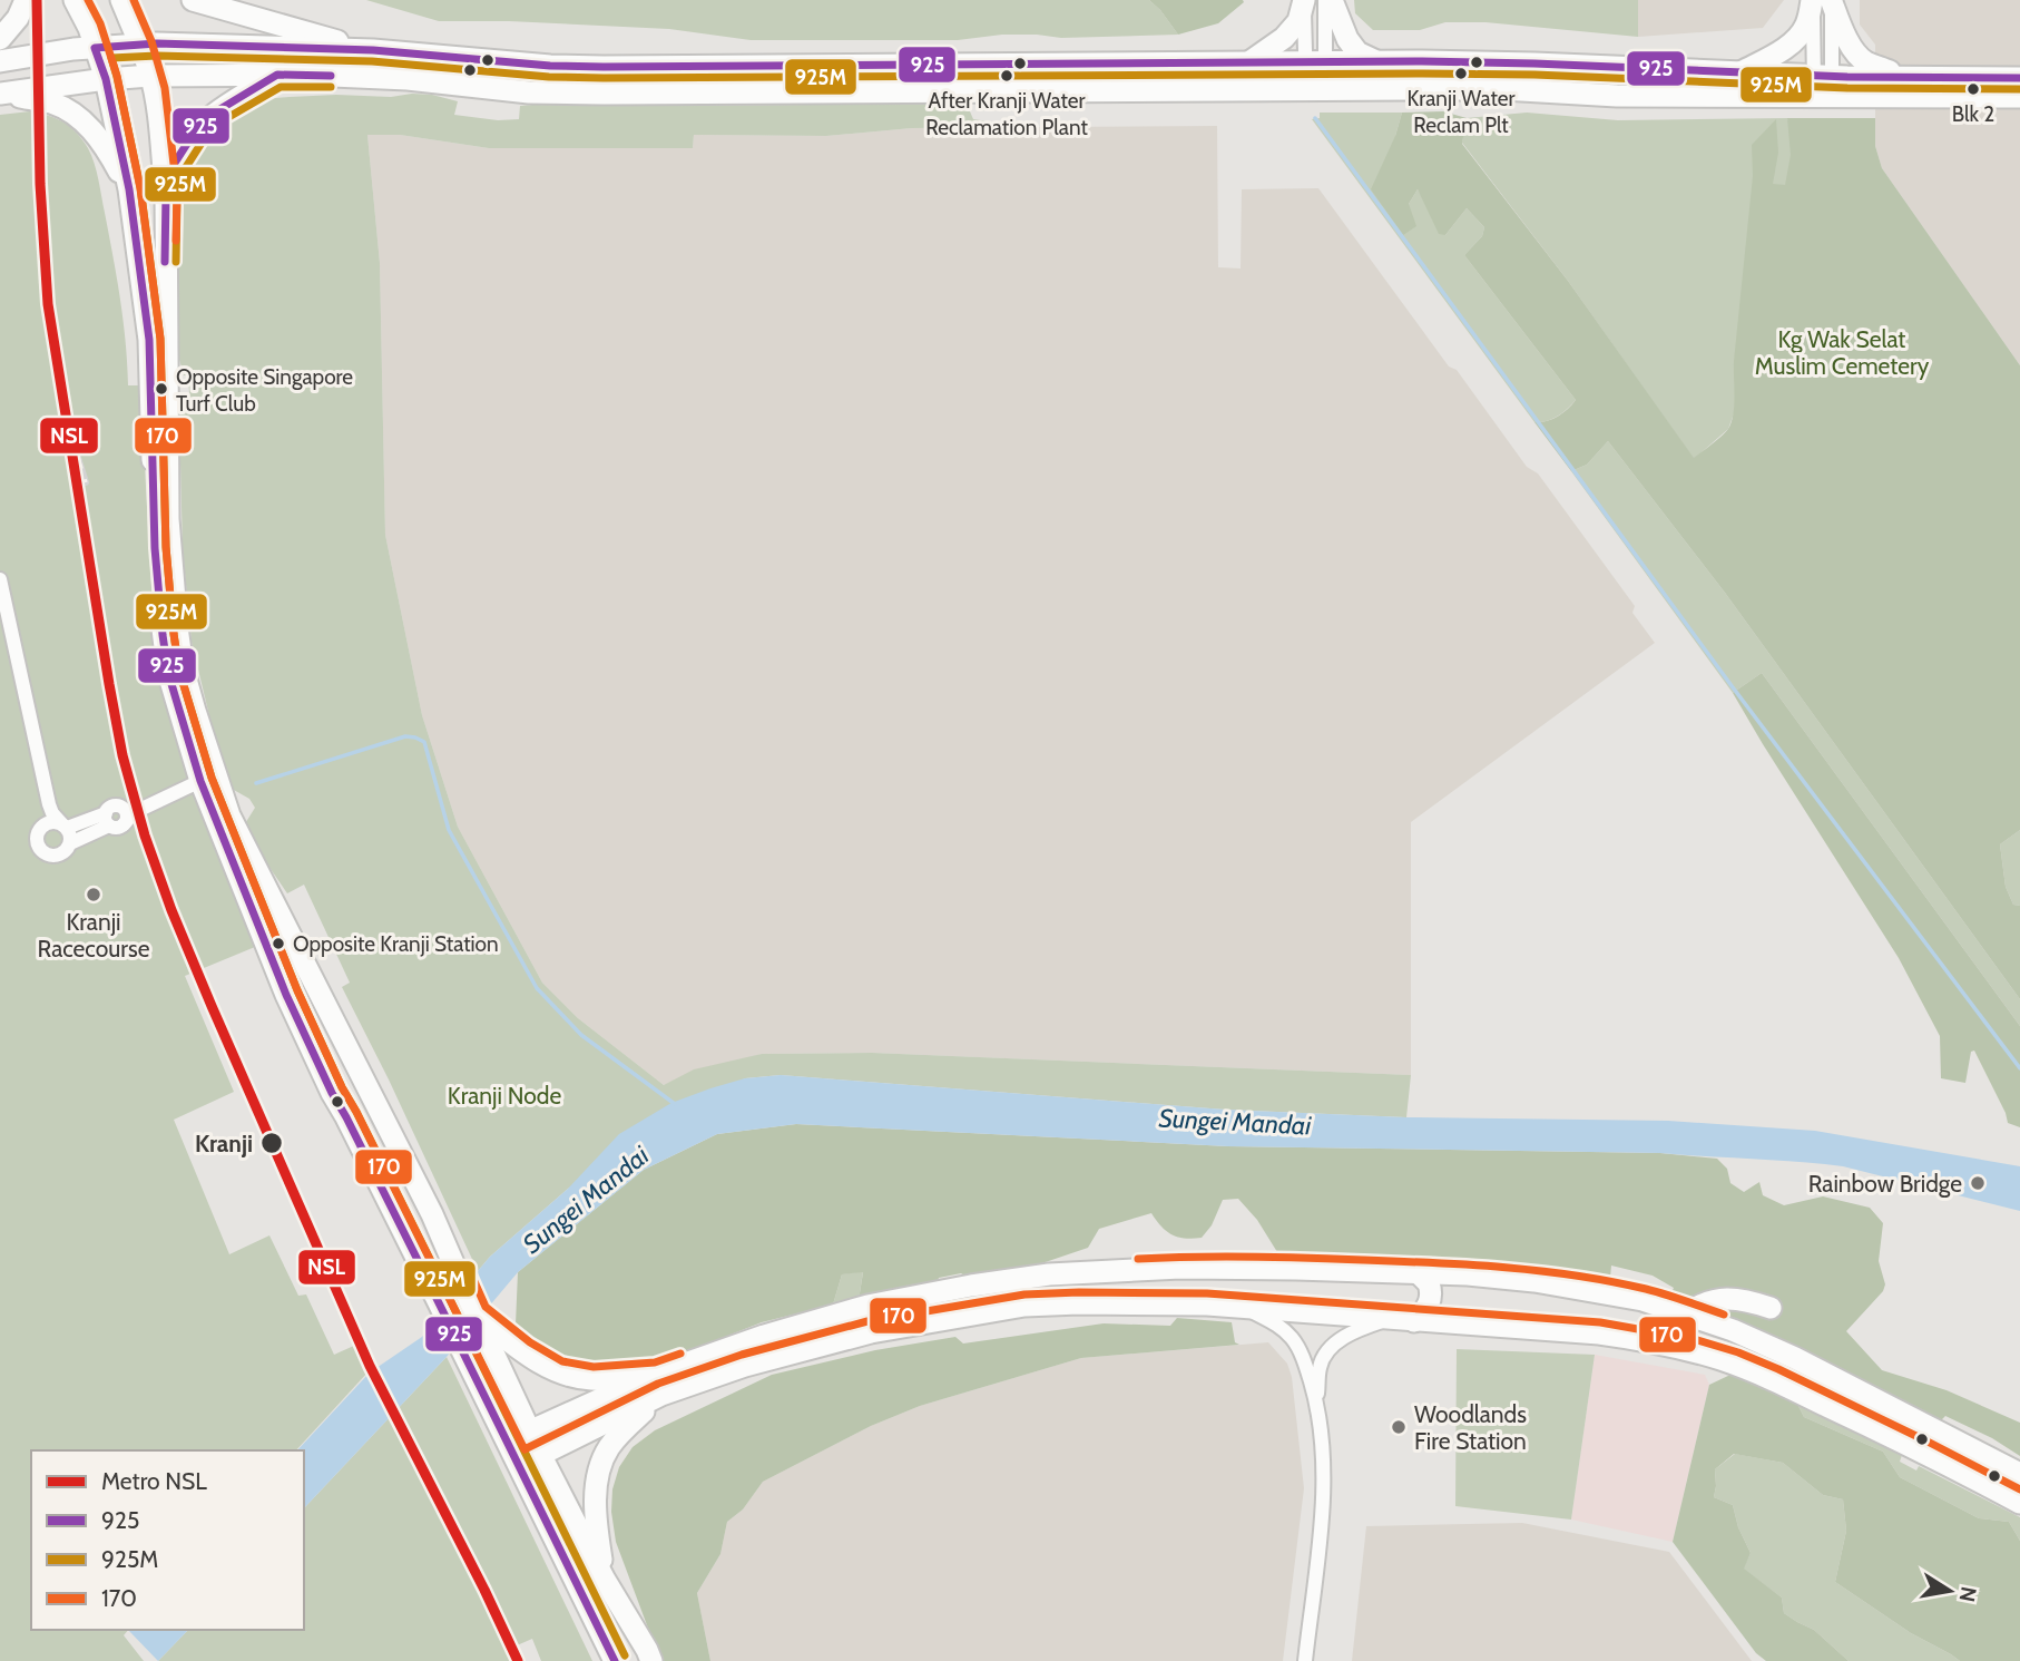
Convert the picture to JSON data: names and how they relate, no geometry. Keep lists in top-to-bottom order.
{
  "water": ["Sungei Mandai"],
  "parks": ["Kg Wak Selat Muslim Cemetery", "Kranji Node"],
  "places": [
    "Kranji Water Reclam Plt",
    "After Kranji Water Reclamation Plant",
    "Blk 2",
    "Opposite Singapore Turf Club",
    "Kranji Racecourse",
    "Opposite Kranji Station",
    "Kranji",
    "Rainbow Bridge",
    "Woodlands Fire Station"
  ],
  "lines": [
    "metro line NSL",
    "transit line 170",
    "transit line 925",
    "transit line 925M"
  ],
  "legend": [
    "Metro NSL",
    "925",
    "925M",
    "170"
  ],
  "north": "right"
}
